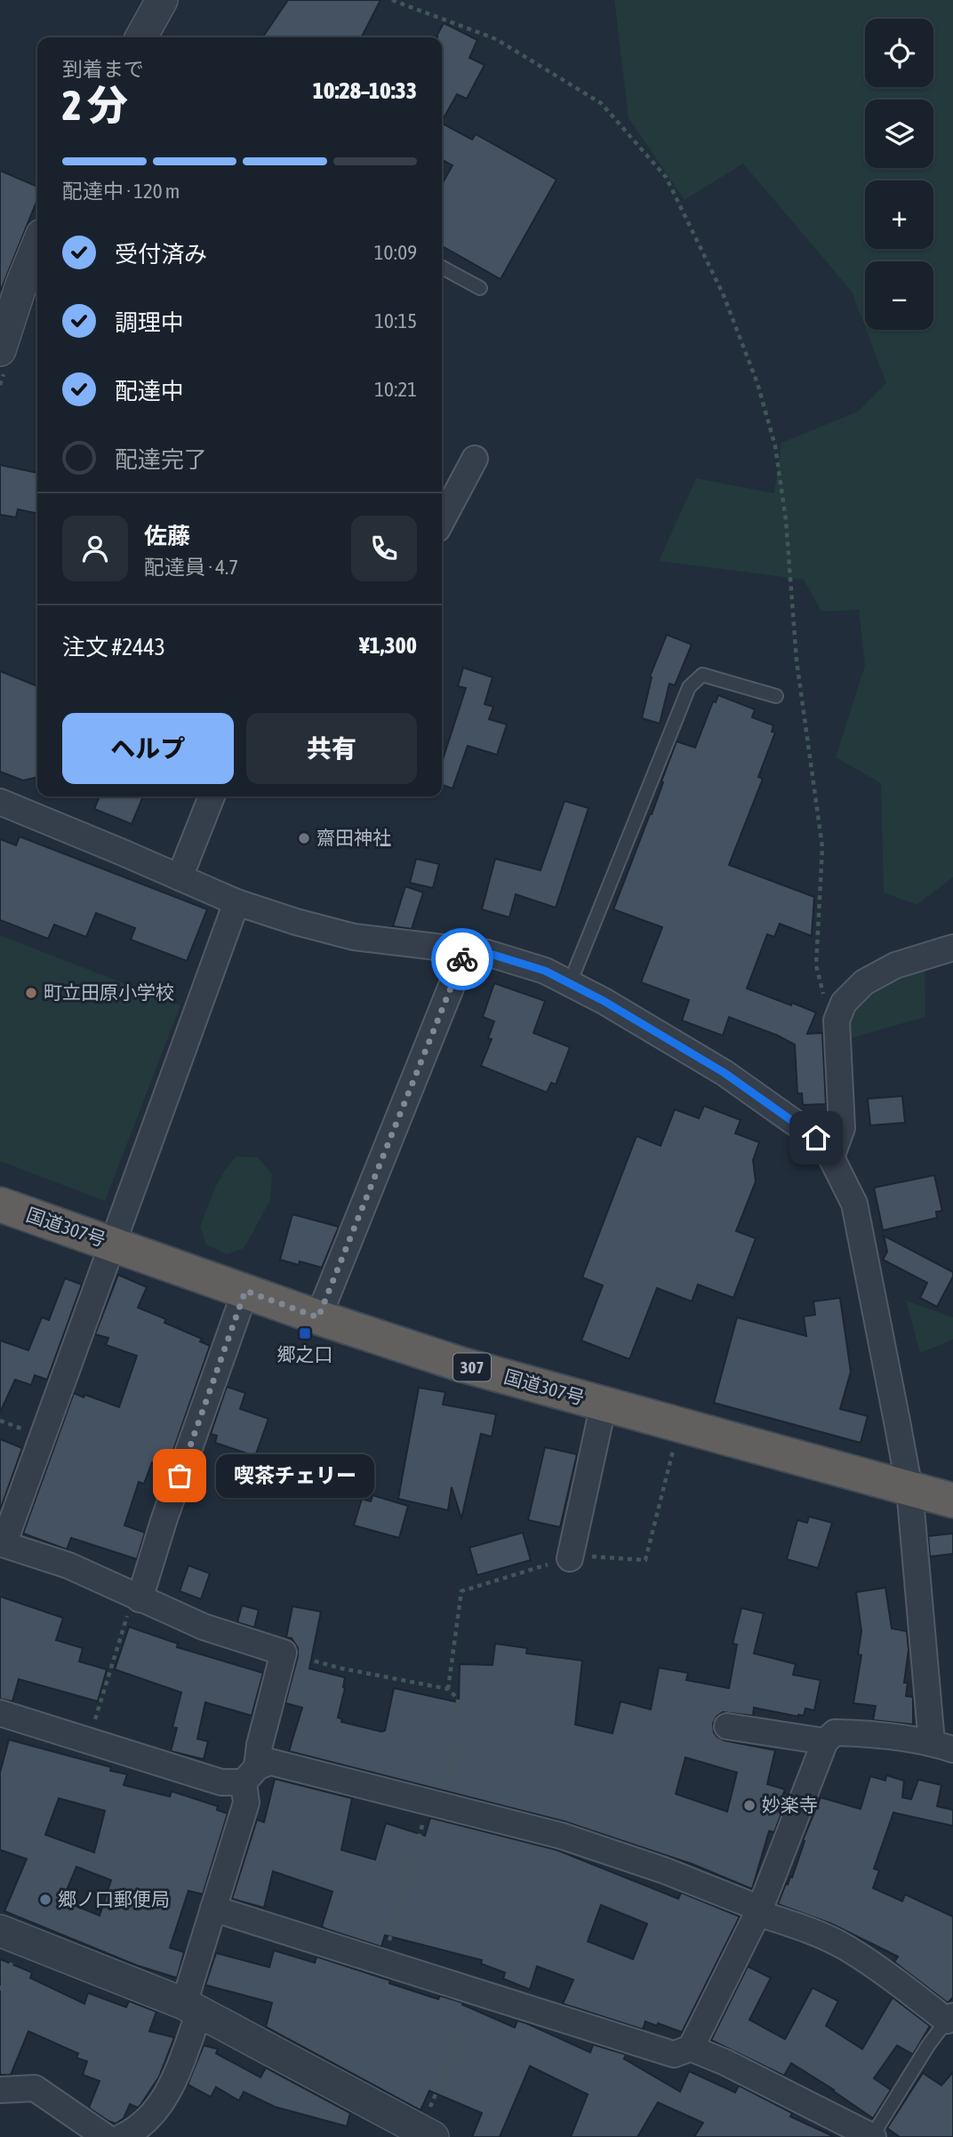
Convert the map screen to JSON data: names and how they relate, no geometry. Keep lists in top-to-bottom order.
{
  "streets": {
    "highway": ["国道307号", "307"]
  },
  "places": {
    "other": [
      "齋田神社",
      "町立田原小学校",
      "喫茶チェリー",
      "妙楽寺",
      "郷ノ口郵便局"
    ],
    "transit": ["郷之口"]
  },
  "page": {
    "map_buttons": ["+", "−"],
    "heading": ["2 分", "到着まで", "10:28–10:33"],
    "panel": [
      "佐藤",
      "配達員 · 4.7",
      "注文 #2443",
      "¥1,300"
    ],
    "bar": "配達中 · 120 m",
    "list": [
      ["受付済み", "10:09"],
      ["調理中", "10:15"],
      ["配達中", "10:21"],
      "配達完了"
    ],
    "buttons": ["ヘルプ", "共有"],
    "bubble": "喫茶チェリー"
  }
}
